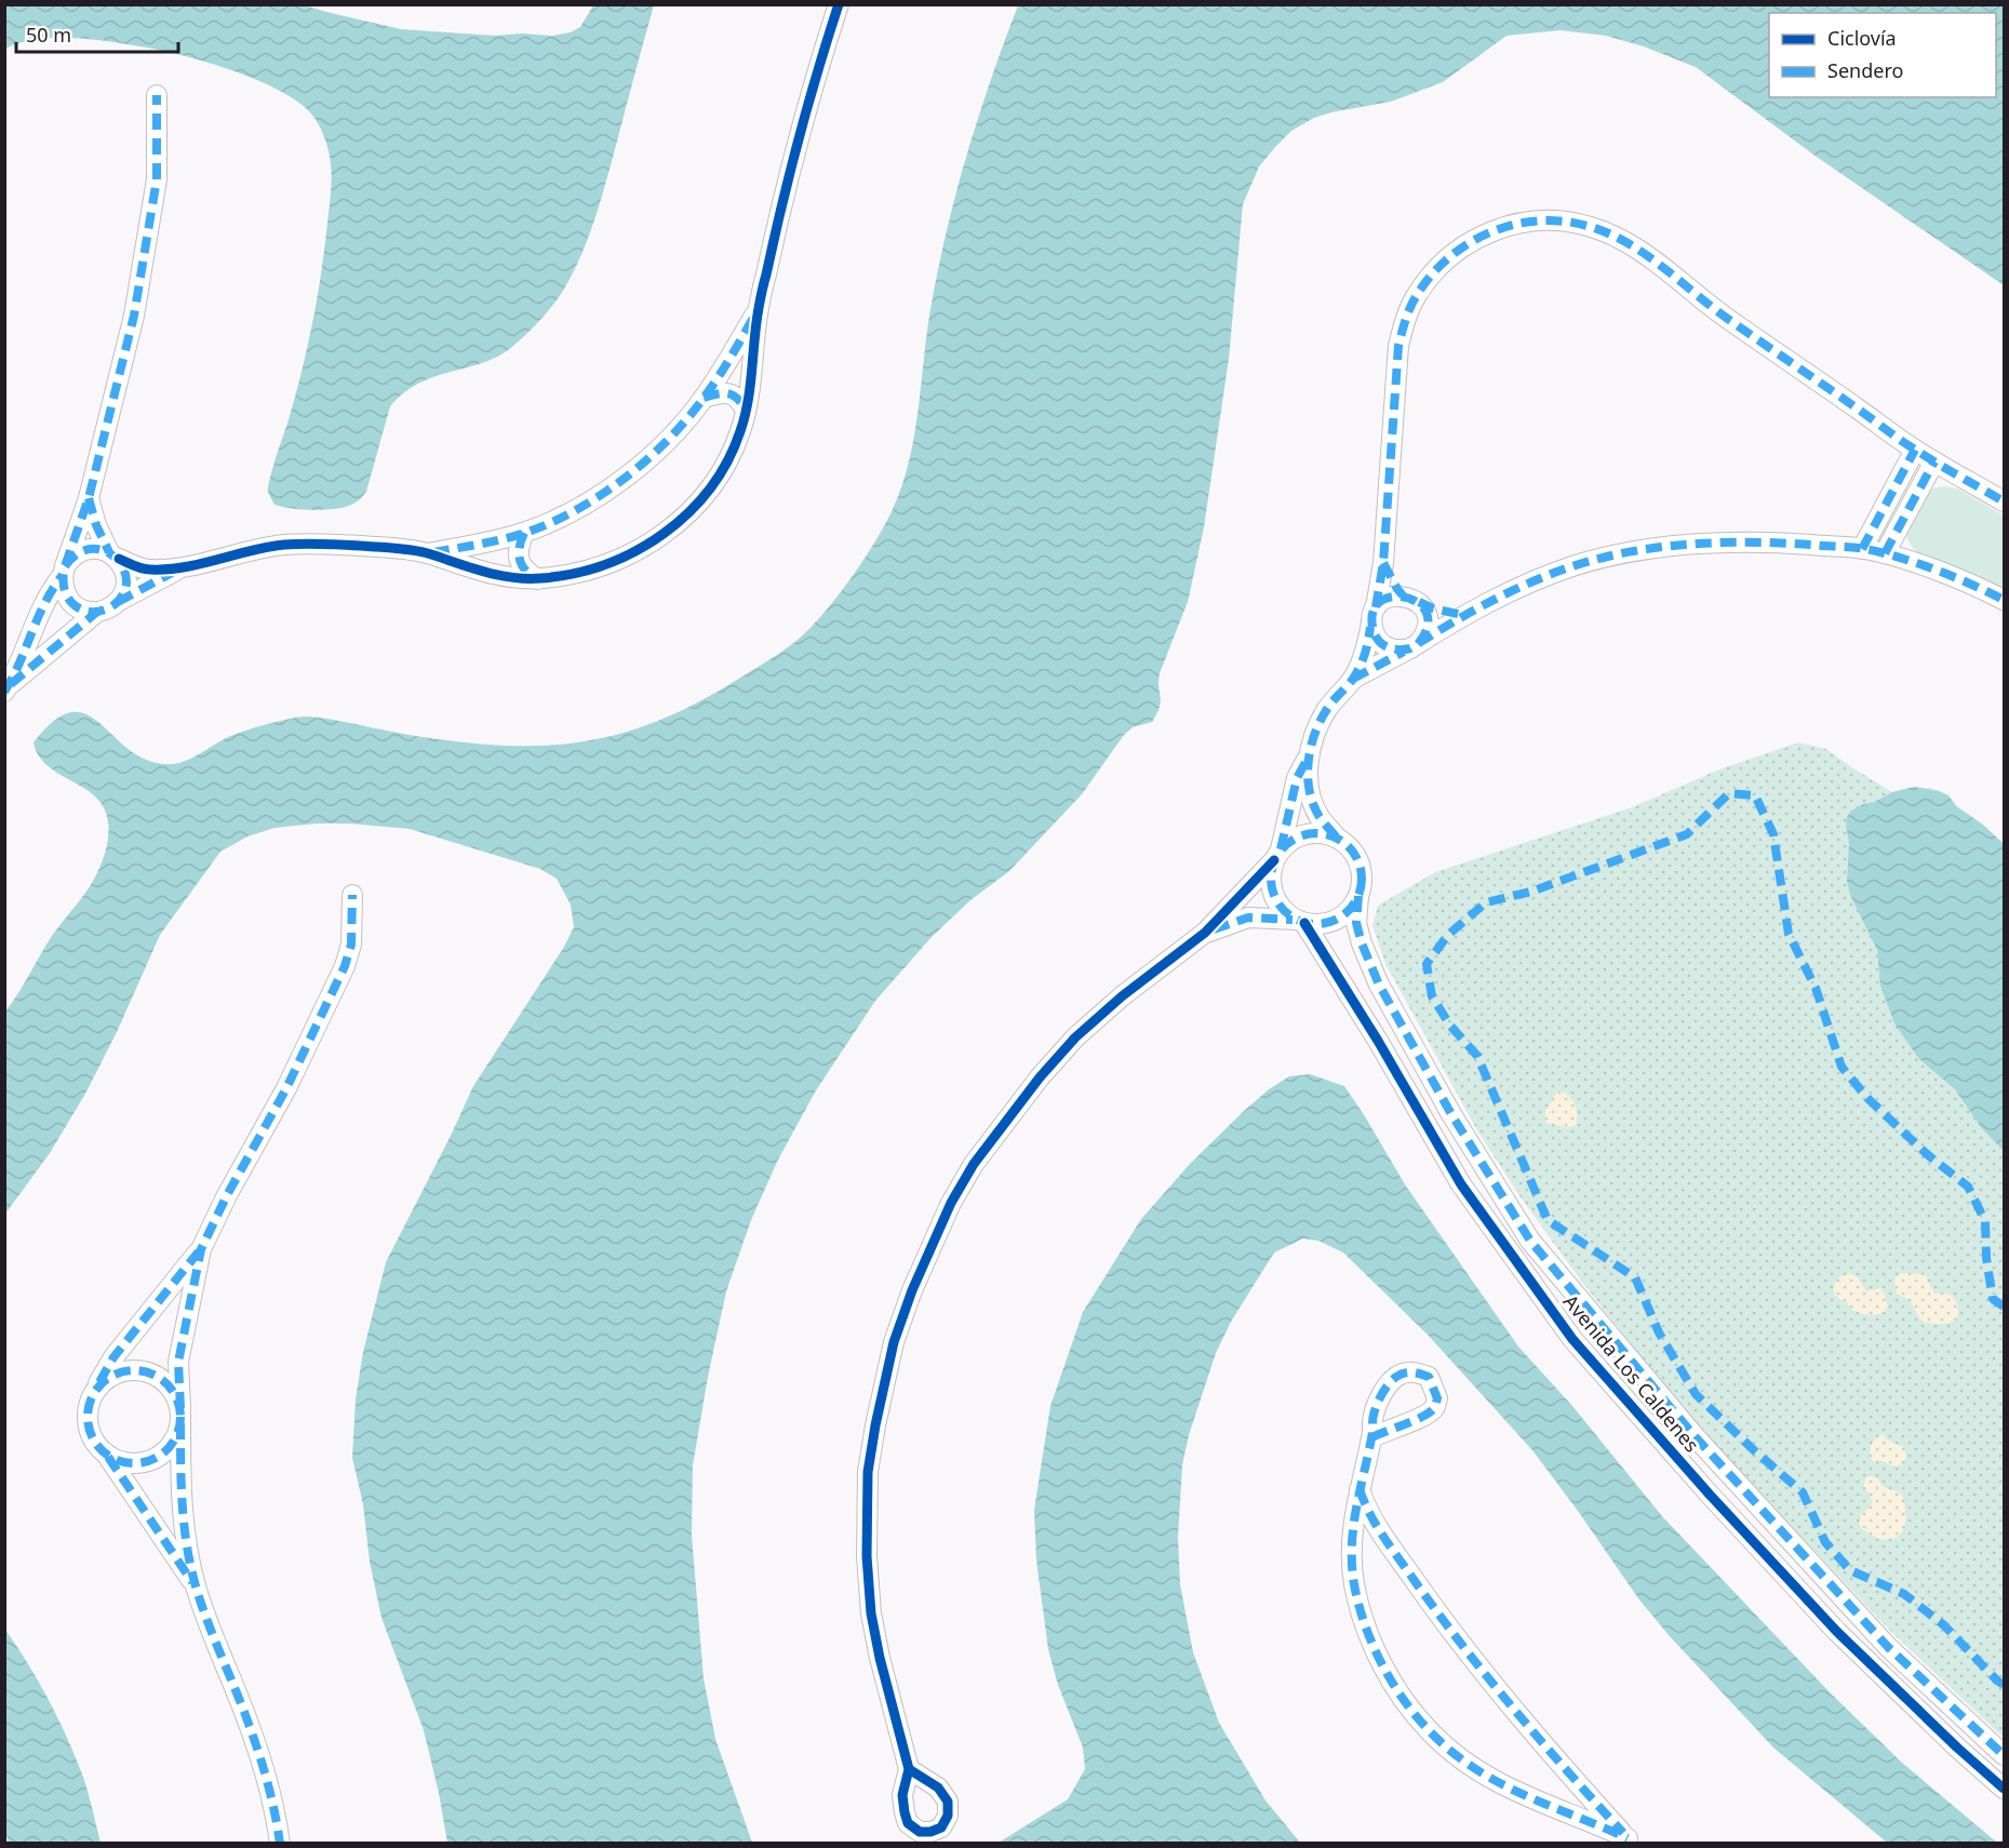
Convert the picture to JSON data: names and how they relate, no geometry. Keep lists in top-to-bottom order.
{
  "streets": {
    "street": ["Avenida Los Caldenes"]
  },
  "legend": ["Ciclovía", "Sendero"],
  "scale_bar": "50 m"
}
